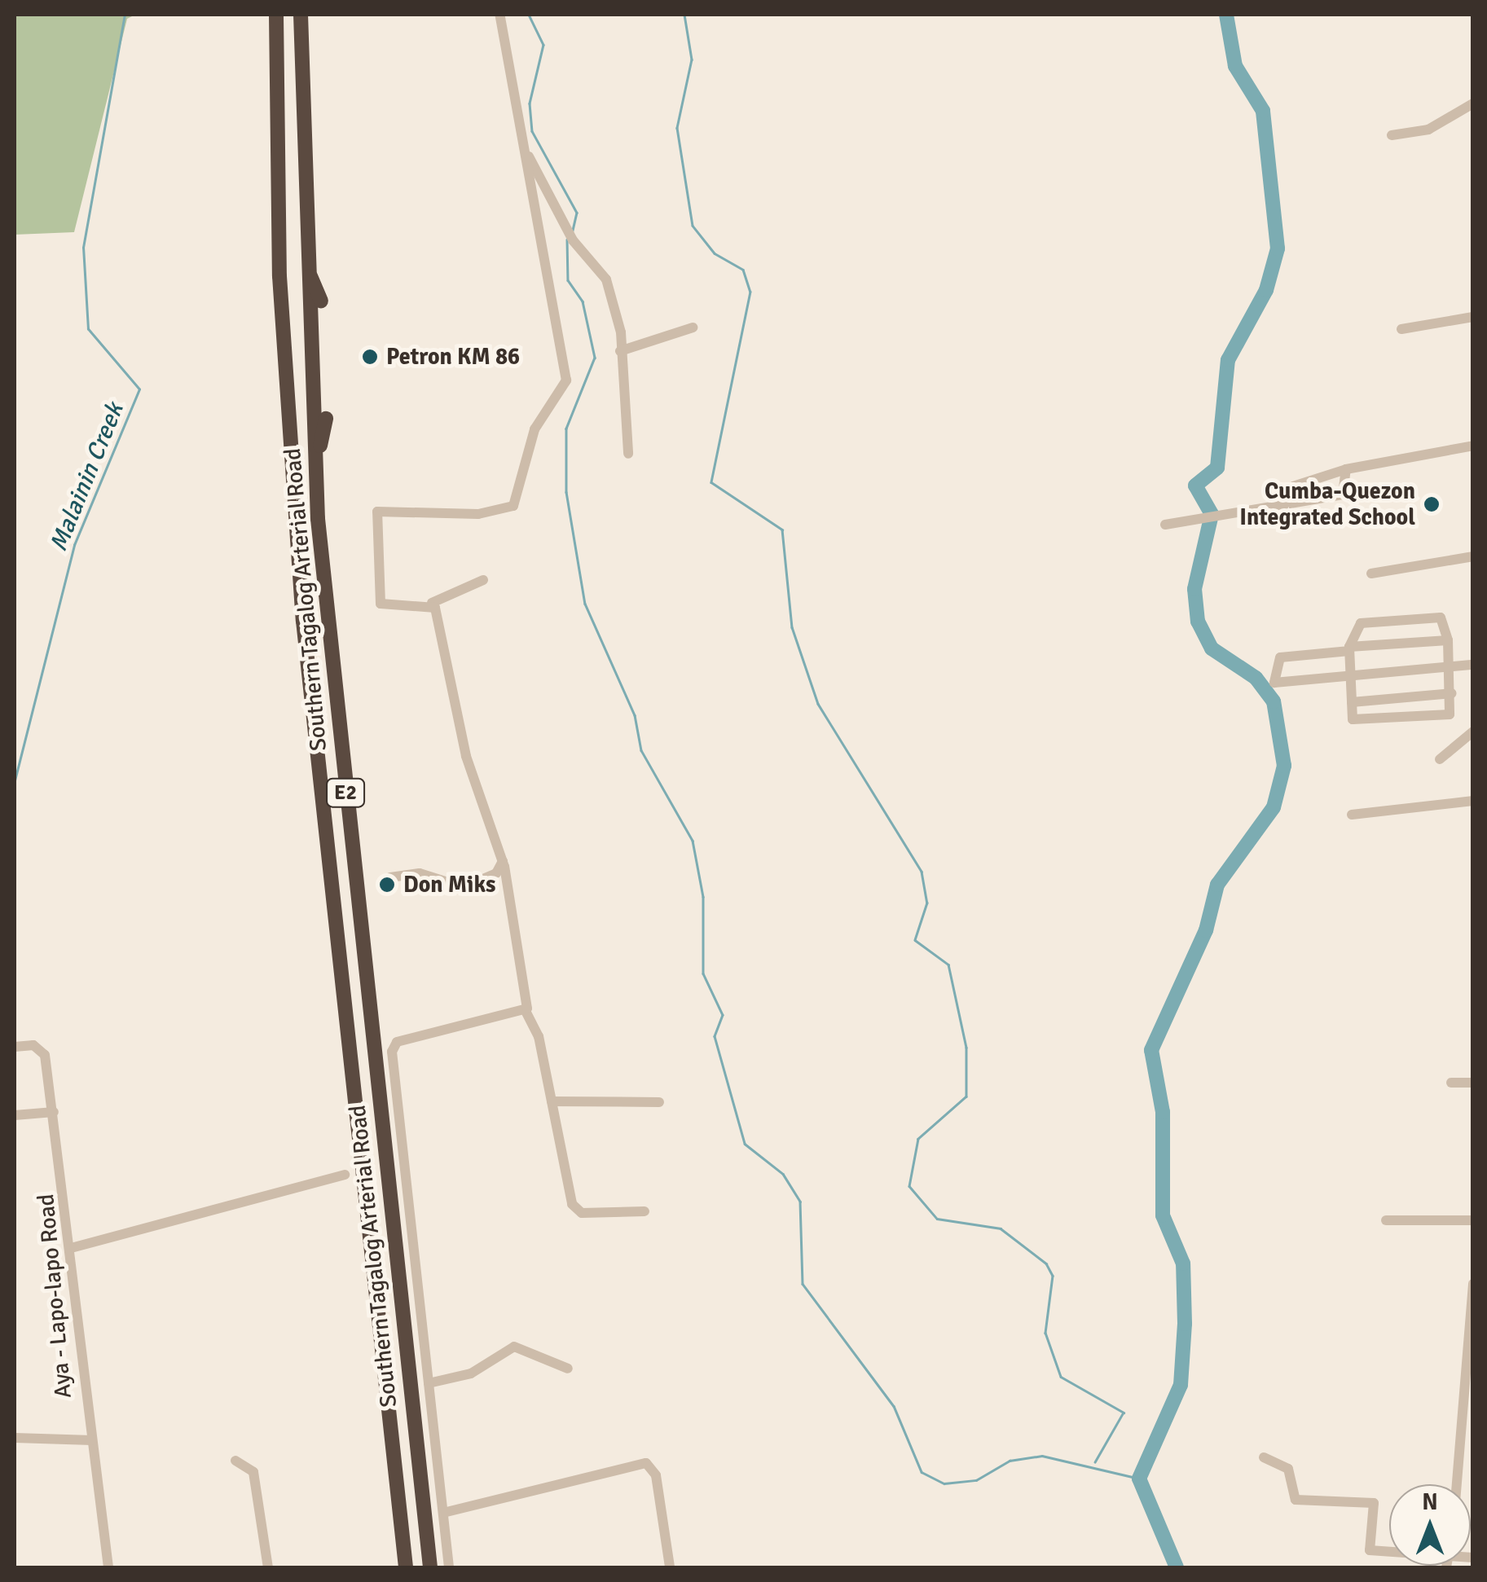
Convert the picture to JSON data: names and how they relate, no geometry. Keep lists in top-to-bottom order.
{
  "streets": {
    "highway": ["Southern Tagalog Arterial Road", "E2"],
    "street": ["Aya - Lapo-lapo Road"]
  },
  "water": ["Malainin Creek"],
  "places": ["Petron KM 86", "Cumba-Quezon Integrated School", "Don Miks"],
  "north": "top"
}
